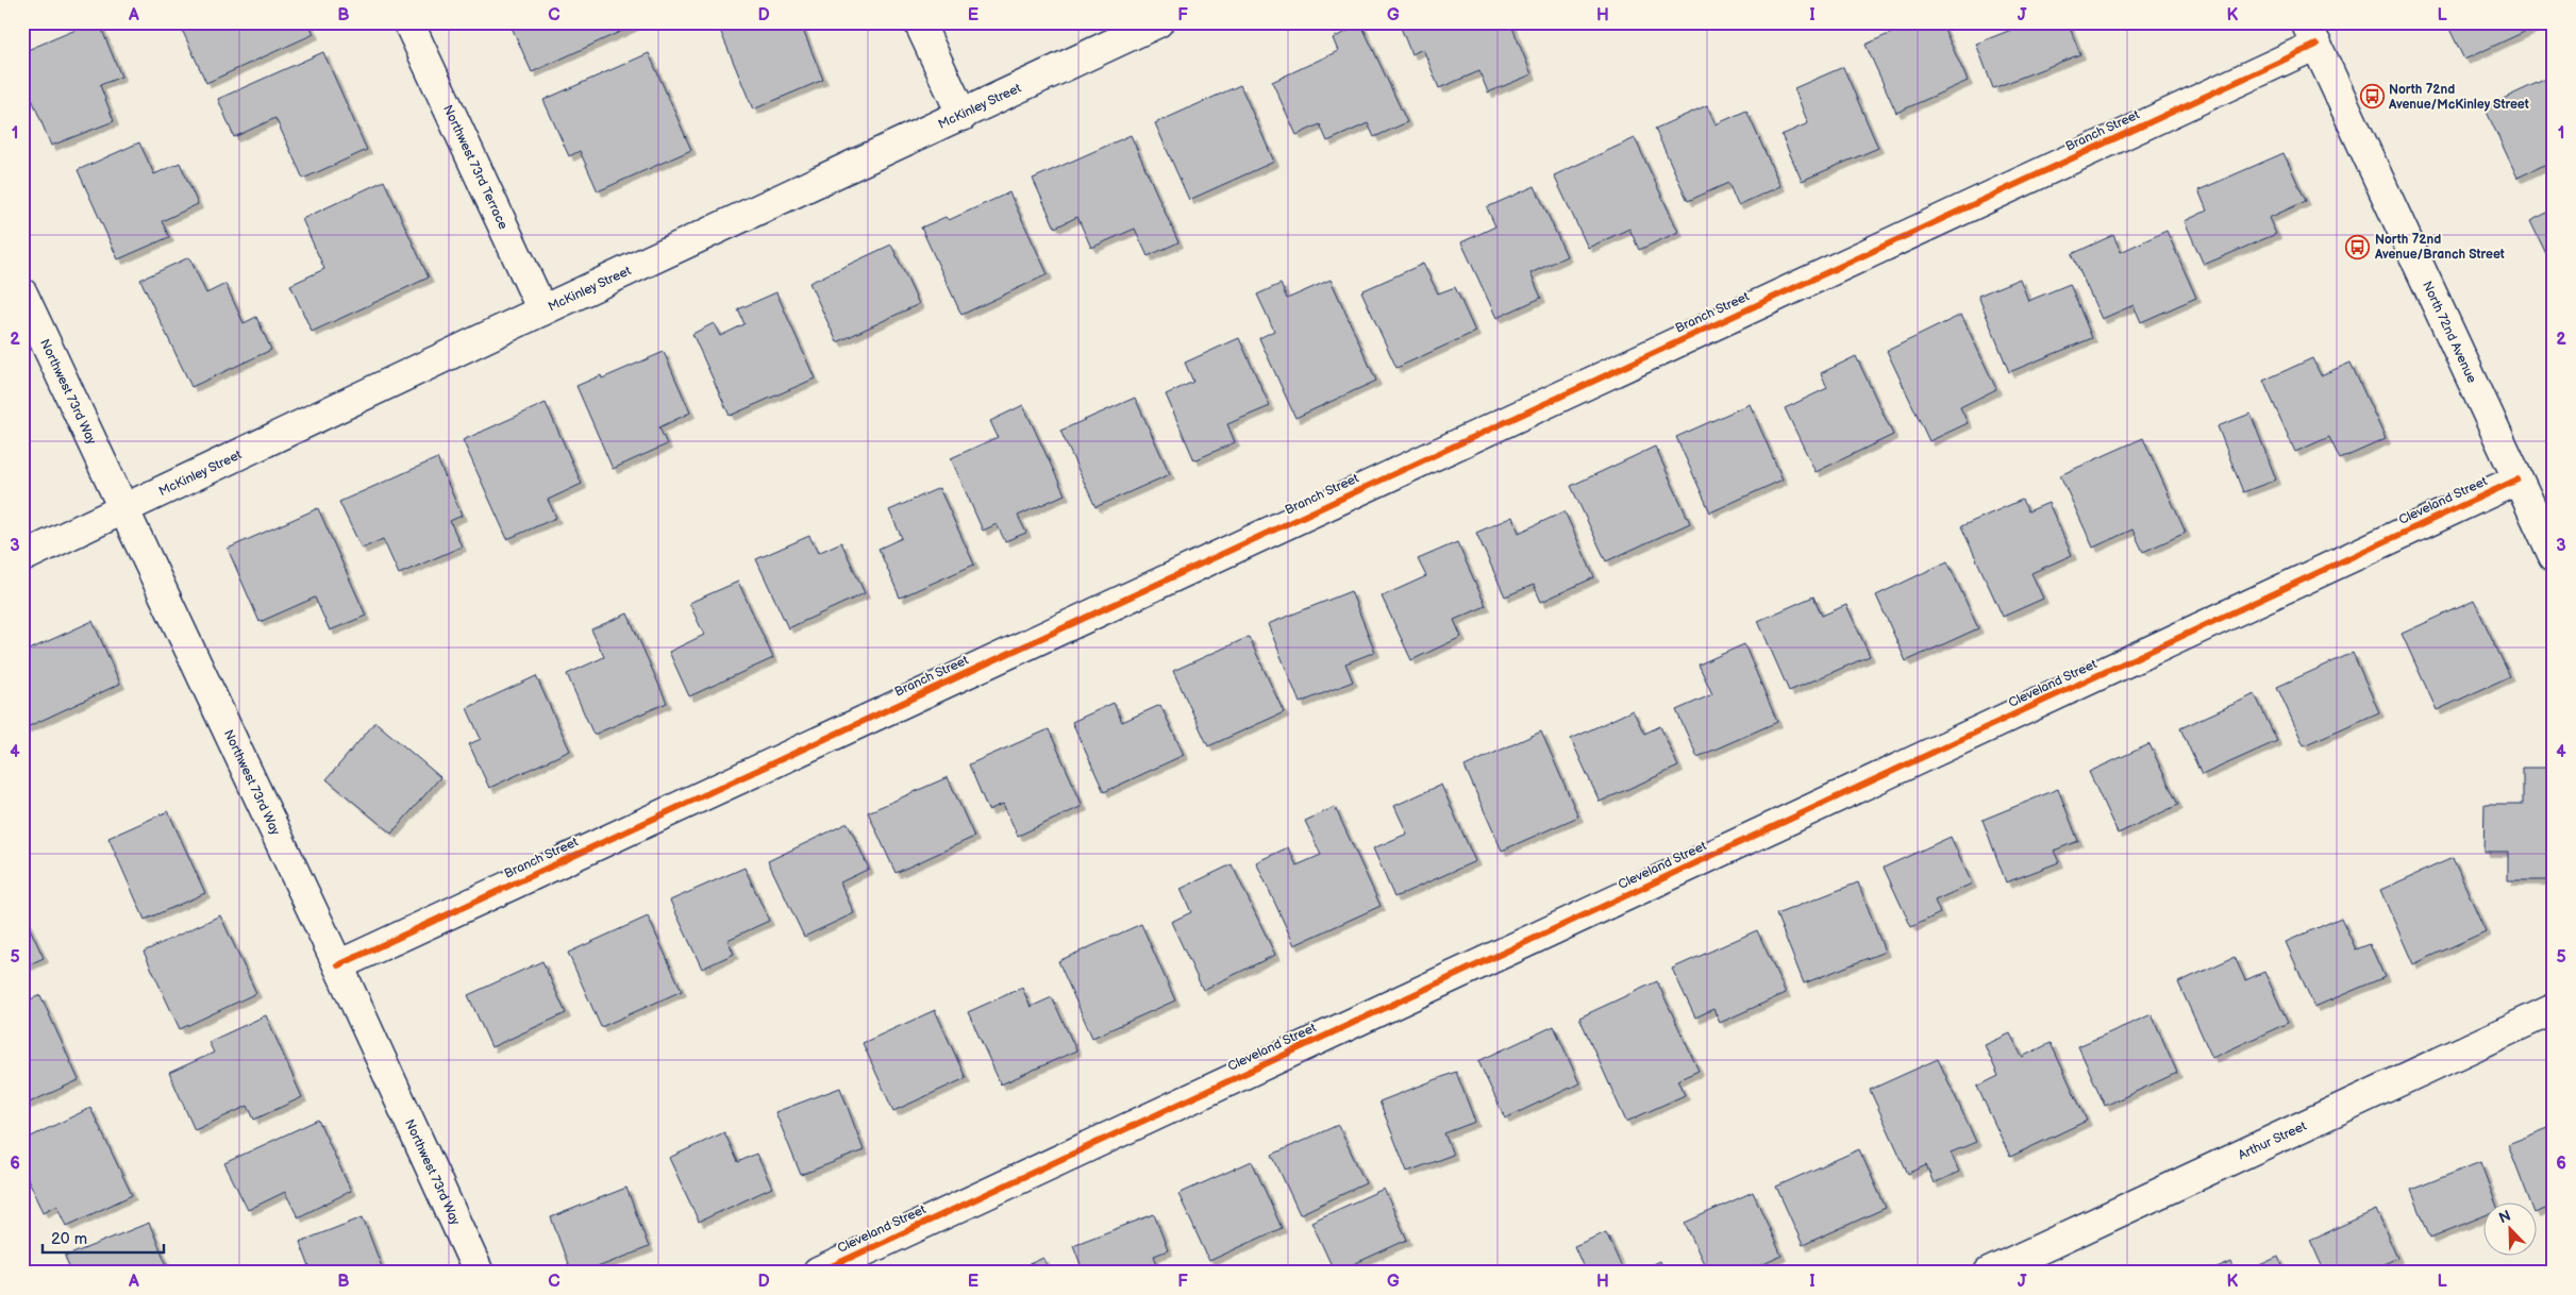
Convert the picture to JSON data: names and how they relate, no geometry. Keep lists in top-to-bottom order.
{
  "streets": {
    "street": [
      "McKinley Street",
      "Branch Street",
      "Northwest 73rd Terrace",
      "North 72nd Avenue",
      "Northwest 73rd Way",
      "Cleveland Street",
      "Arthur Street"
    ]
  },
  "crossings": [
    ["McKinley Street", "Northwest 73rd Terrace"],
    ["McKinley Street", "Northwest 73rd Way"],
    ["Branch Street", "North 72nd Avenue"],
    ["Branch Street", "Northwest 73rd Way"],
    ["North 72nd Avenue", "Cleveland Street"]
  ],
  "places": {
    "bus stop": ["North 72nd Avenue/McKinley Street", "North 72nd Avenue/Branch Street"]
  },
  "scale_bar": "20 m",
  "north": "top left",
  "grid": {
    "columns": [
      "A",
      "B",
      "C",
      "D",
      "E",
      "F",
      "G",
      "H",
      "I",
      "J",
      "K",
      "L"
    ],
    "rows": [
      "1",
      "2",
      "3",
      "4",
      "5",
      "6"
    ]
  }
}
